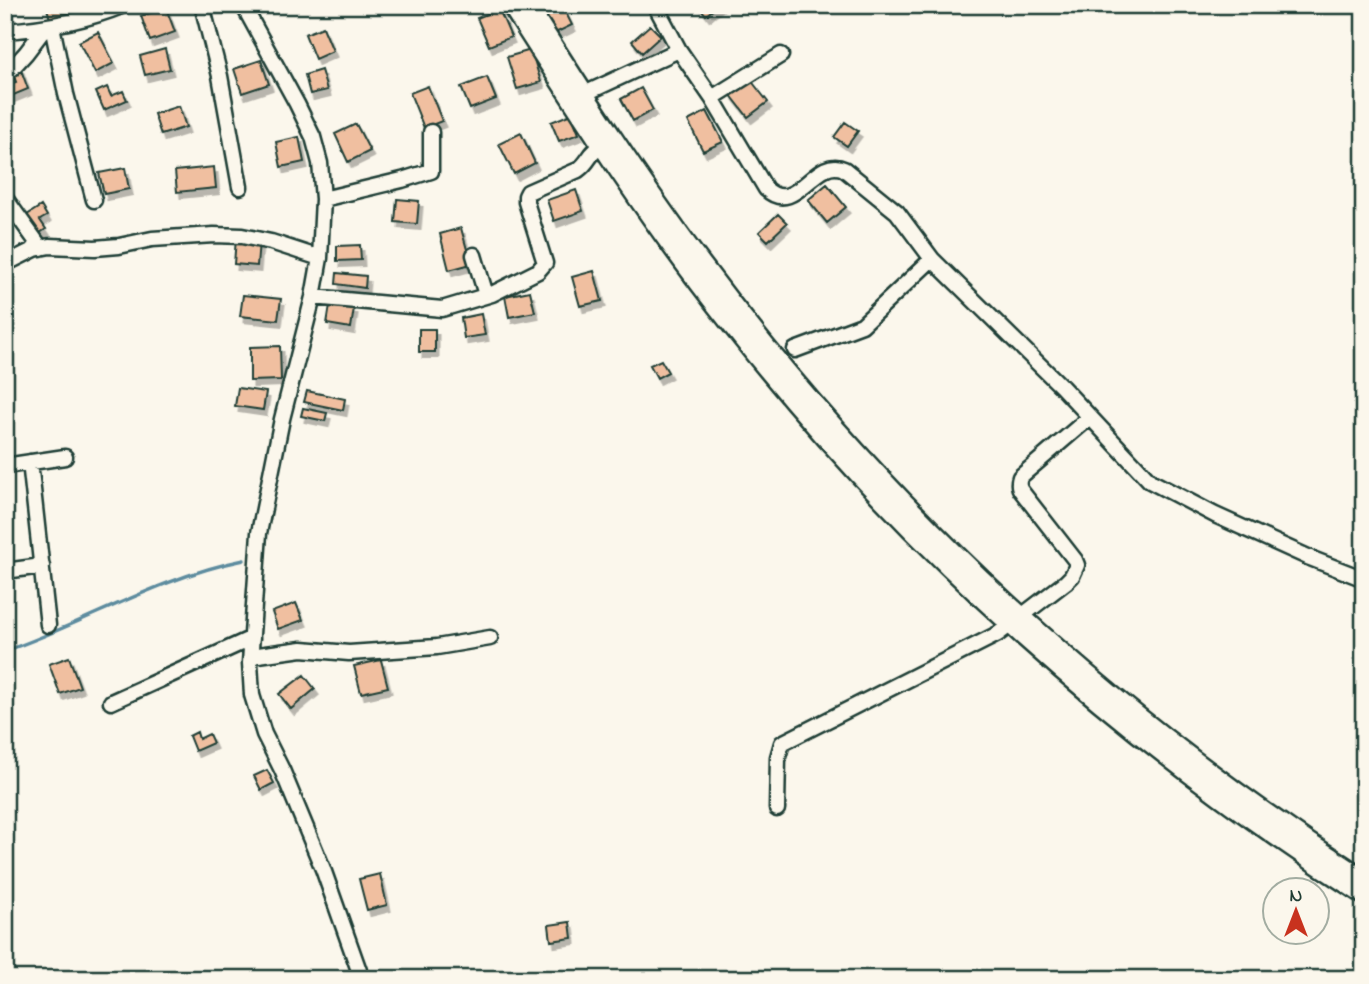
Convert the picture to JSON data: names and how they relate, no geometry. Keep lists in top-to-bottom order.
{
  "north": "top"
}
